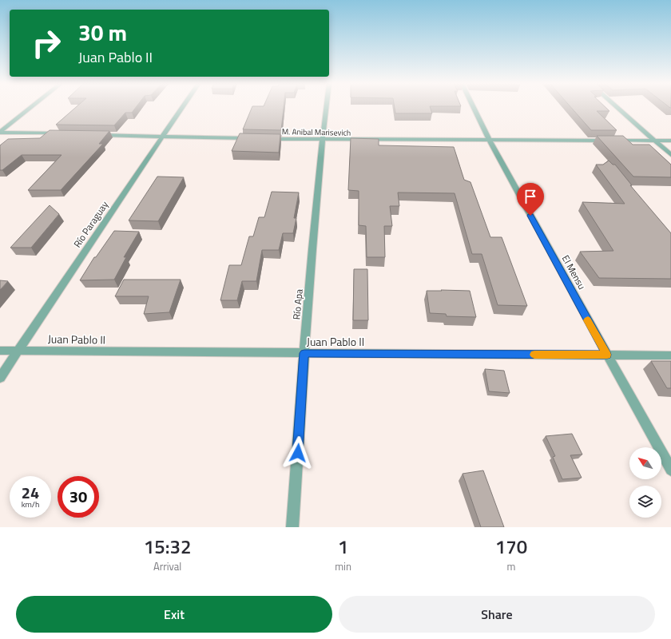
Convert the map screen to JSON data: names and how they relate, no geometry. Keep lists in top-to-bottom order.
{
  "streets": {
    "street": [
      "M. Anibal Marisevich",
      "Río Paraguay",
      "El Mensu",
      "Río Apa",
      "Juan Pablo II"
    ]
  },
  "crossings": [
    ["M. Anibal Marisevich", "El Mensu"],
    ["M. Anibal Marisevich", "Río Apa"],
    ["Río Paraguay", "Juan Pablo II"],
    ["El Mensu", "Juan Pablo II"],
    ["Río Apa", "Juan Pablo II"]
  ],
  "north": "top left",
  "page": {
    "turn": ["30 m", "Juan Pablo II"],
    "speed": "24 km/h",
    "limit": "30",
    "eta": [
      "15:32",
      "Arrival",
      "1",
      "min",
      "170",
      "m"
    ],
    "buttons": ["Exit", "Share"]
  }
}
